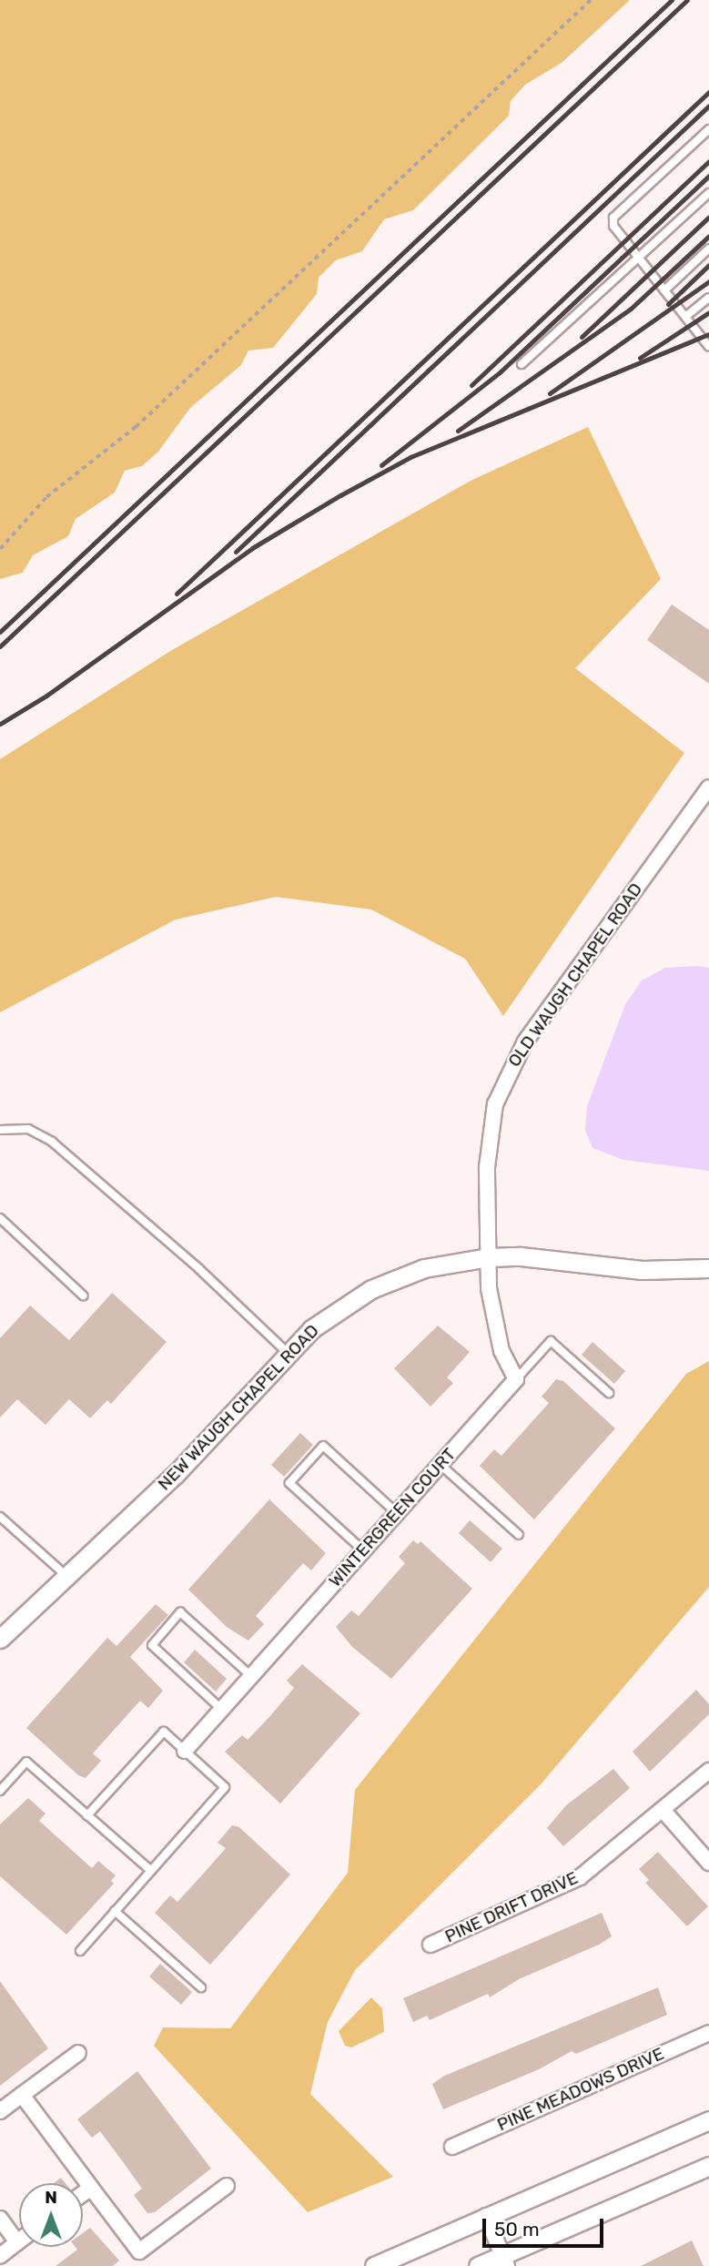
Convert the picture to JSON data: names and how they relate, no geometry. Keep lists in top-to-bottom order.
{
  "streets": {
    "street": [
      "OLD WAUGH CHAPEL ROAD",
      "NEW WAUGH CHAPEL ROAD",
      "WINTERGREEN COURT",
      "PINE DRIFT DRIVE",
      "PINE MEADOWS DRIVE"
    ]
  },
  "crossings": [
    ["OLD WAUGH CHAPEL ROAD", "NEW WAUGH CHAPEL ROAD"]
  ],
  "scale_bar": "50 m",
  "north": "top"
}
